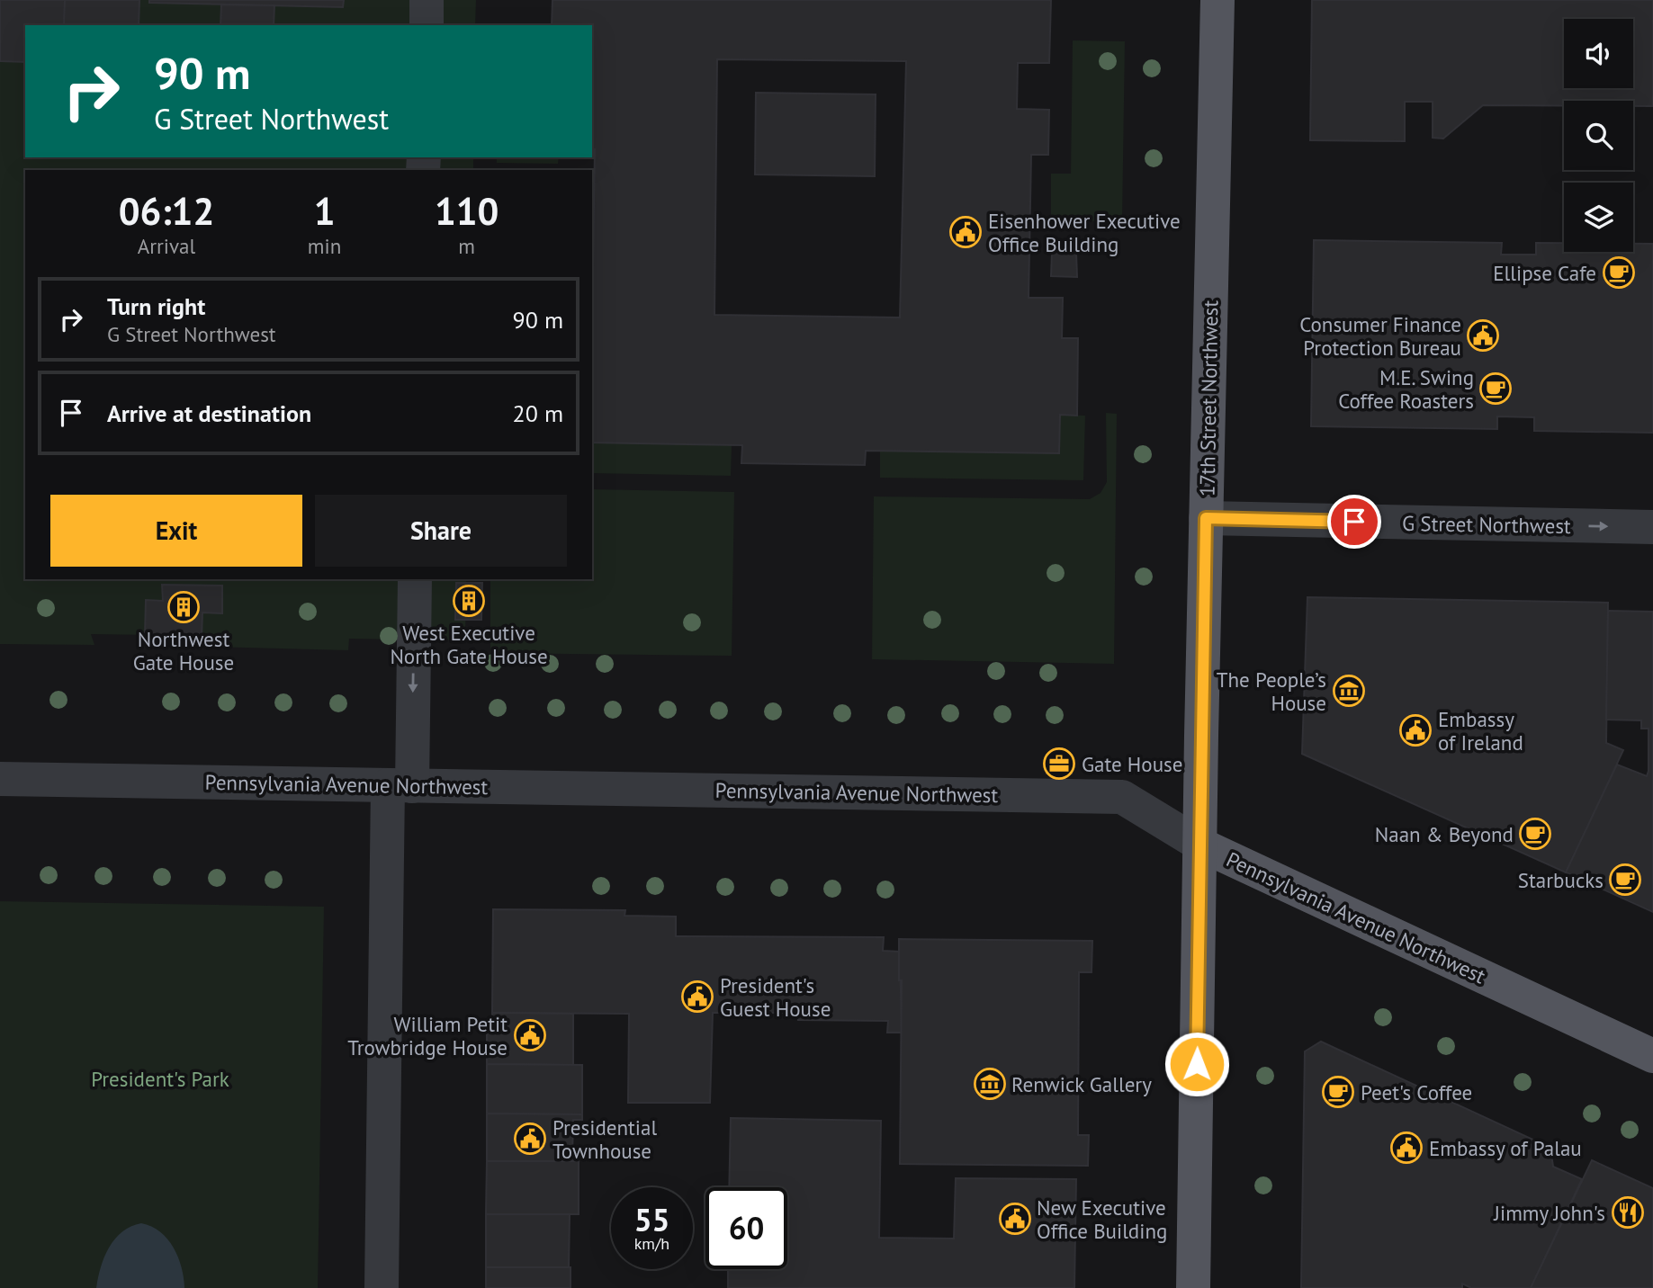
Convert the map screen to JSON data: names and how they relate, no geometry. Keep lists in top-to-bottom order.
{
  "streets": {
    "main road": ["17th Street Northwest", "Pennsylvania Avenue Northwest"],
    "street": ["G Street Northwest"]
  },
  "crossings": [
    ["17th Street Northwest", "G Street Northwest"],
    ["17th Street Northwest", "Pennsylvania Avenue Northwest"]
  ],
  "one_way": ["G Street Northwest"],
  "parks": ["President's Park"],
  "places": {
    "public building": [
      "Eisenhower Executive Office Building",
      "Consumer Finance Protection Bureau",
      "Embassy of Ireland",
      "President's Guest House",
      "William Petit Trowbridge House",
      "Presidential Townhouse",
      "Embassy of Palau",
      "New Executive Office Building"
    ],
    "cafe": [
      "Ellipse Cafe",
      "M.E. Swing Coffee Roasters",
      "Naan & Beyond",
      "Starbucks",
      "Peet's Coffee"
    ],
    "building": ["West Executive North Gate House", "Northwest Gate House"],
    "museum": ["The People’s House", "Renwick Gallery"],
    "office": ["Gate House"],
    "restaurant": ["Jimmy John's"]
  },
  "page": {
    "turn": ["90 m", "G Street Northwest"],
    "eta": [
      "06:12",
      "Arrival",
      "1",
      "min",
      "110",
      "m"
    ],
    "list": [
      {
        "name": "Turn right",
        "note": "G Street Northwest",
        "value": "90 m"
      },
      {
        "name": "Arrive at destination",
        "value": "20 m"
      }
    ],
    "buttons": ["Exit", "Share"],
    "speed": "55 km/h",
    "limit": "60"
  }
}
